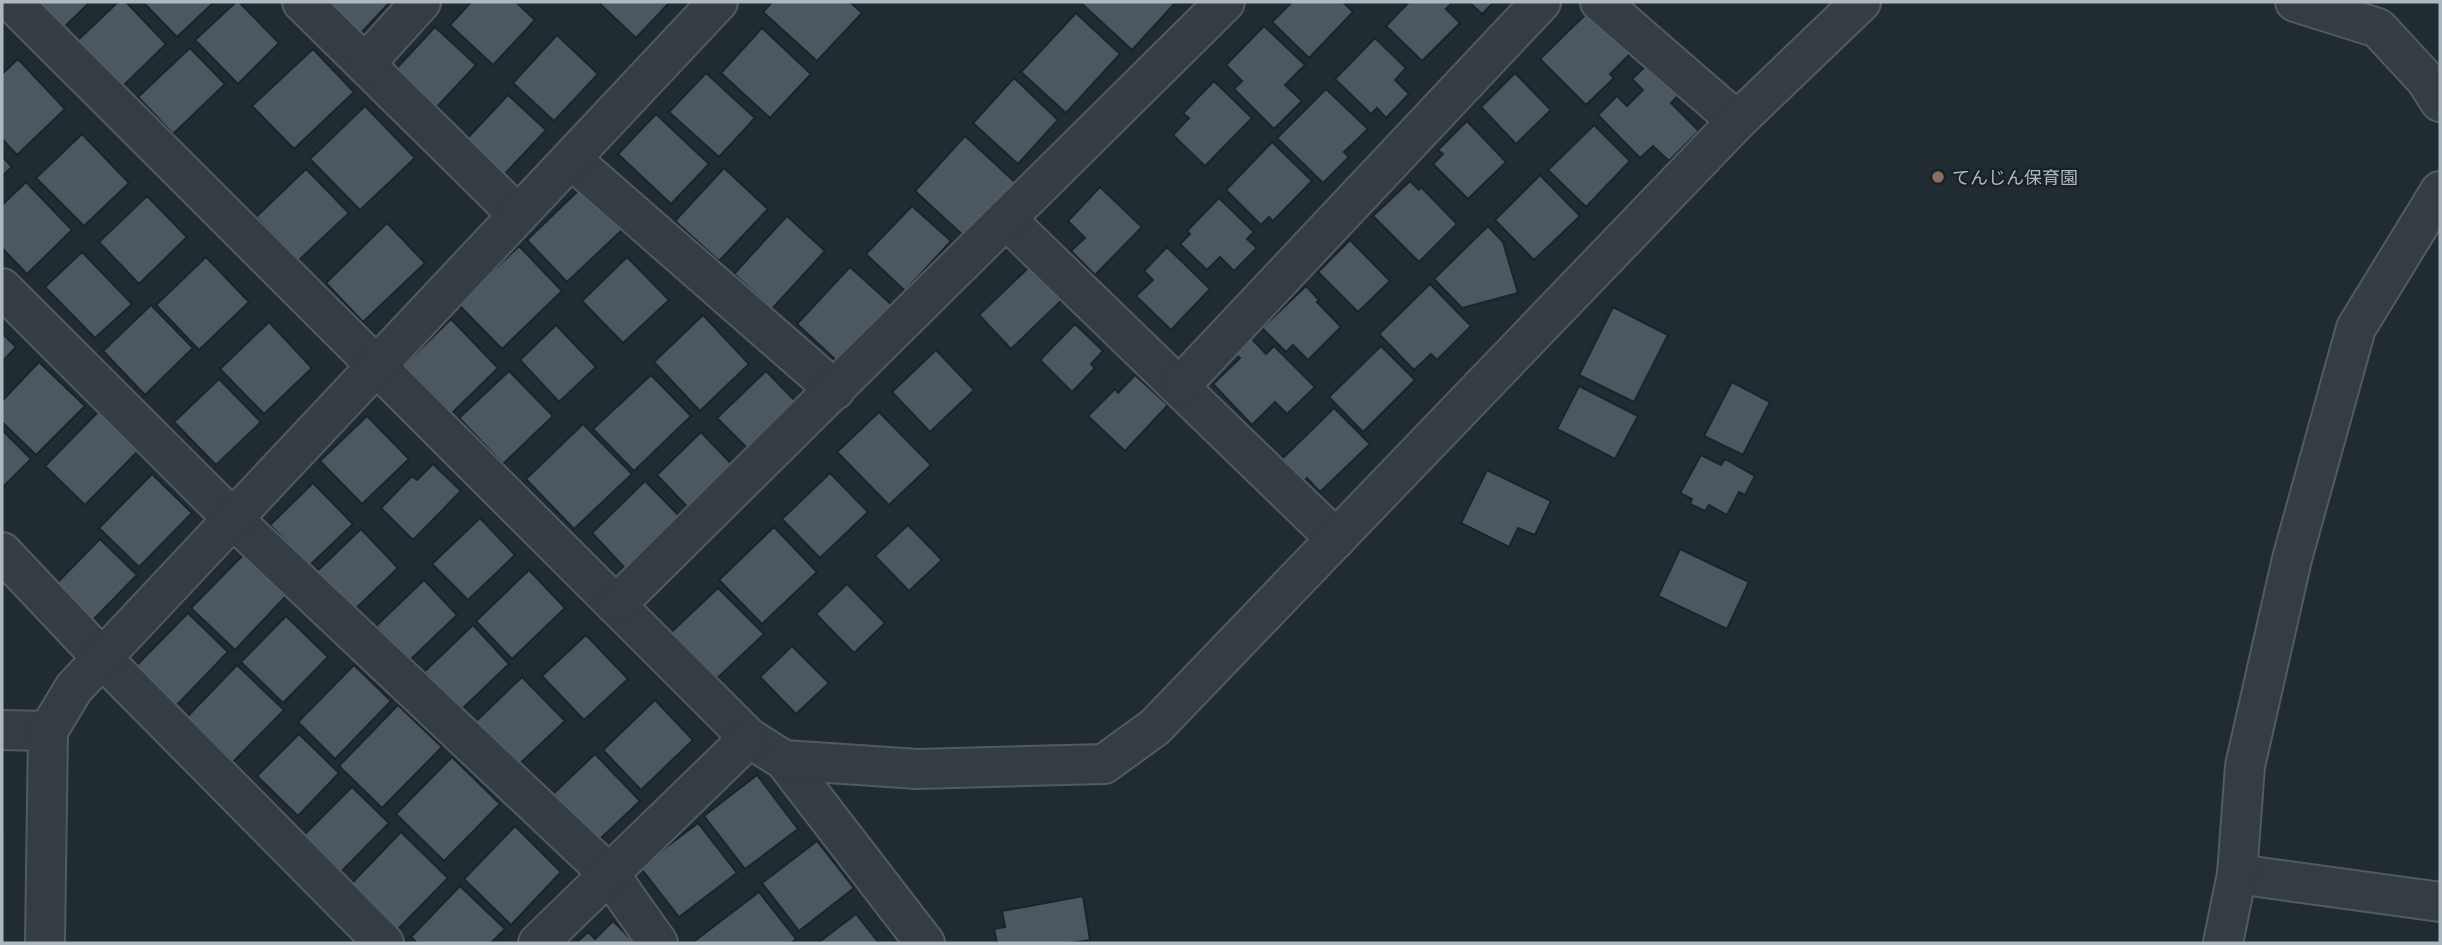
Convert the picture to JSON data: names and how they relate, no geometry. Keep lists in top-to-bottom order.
{
  "places": ["てんじん保育園"]
}
